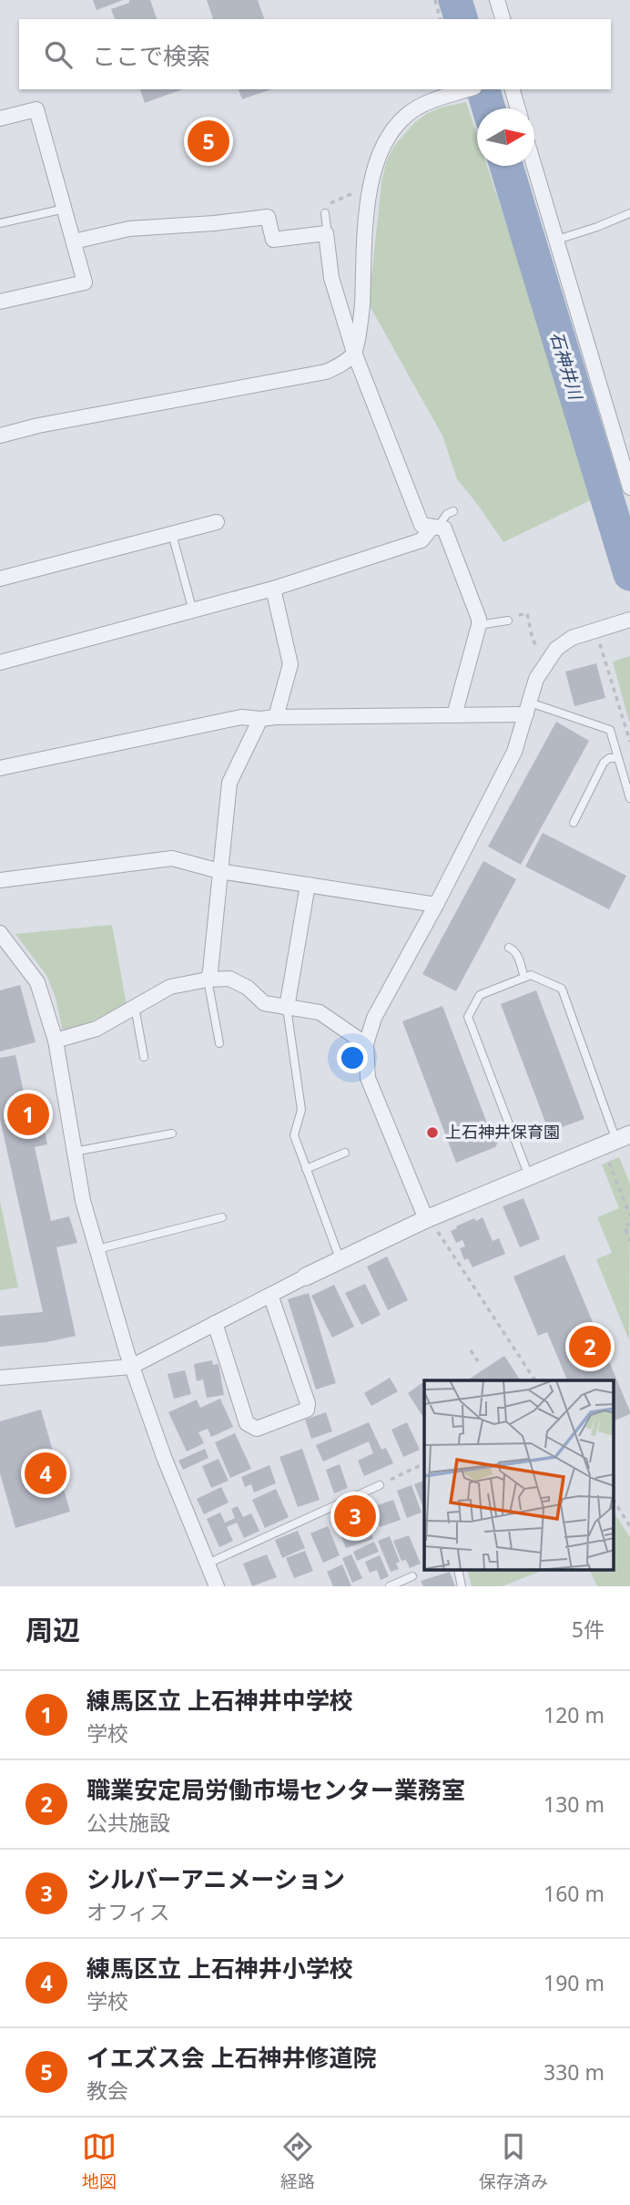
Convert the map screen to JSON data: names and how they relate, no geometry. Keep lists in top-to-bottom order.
{
  "water": ["石神井川"],
  "places": ["上石神井保育園"],
  "north": "right",
  "page": {
    "search": "ここで検索",
    "pins": [
      "5",
      "1",
      "2",
      "4",
      "3"
    ],
    "heading": ["周辺", "5件"],
    "list": [
      {
        "mark": "1",
        "name": "練馬区立 上石神井中学校",
        "note": "学校",
        "value": "120 m"
      },
      {
        "mark": "2",
        "name": "職業安定局労働市場センター業務室",
        "note": "公共施設",
        "value": "130 m"
      },
      {
        "mark": "3",
        "name": "シルバーアニメーション",
        "note": "オフィス",
        "value": "160 m"
      },
      {
        "mark": "4",
        "name": "練馬区立 上石神井小学校",
        "note": "学校",
        "value": "190 m"
      },
      {
        "mark": "5",
        "name": "イエズス会 上石神井修道院",
        "note": "教会",
        "value": "330 m"
      }
    ],
    "nav": ["地図", "経路", "保存済み"]
  }
}
